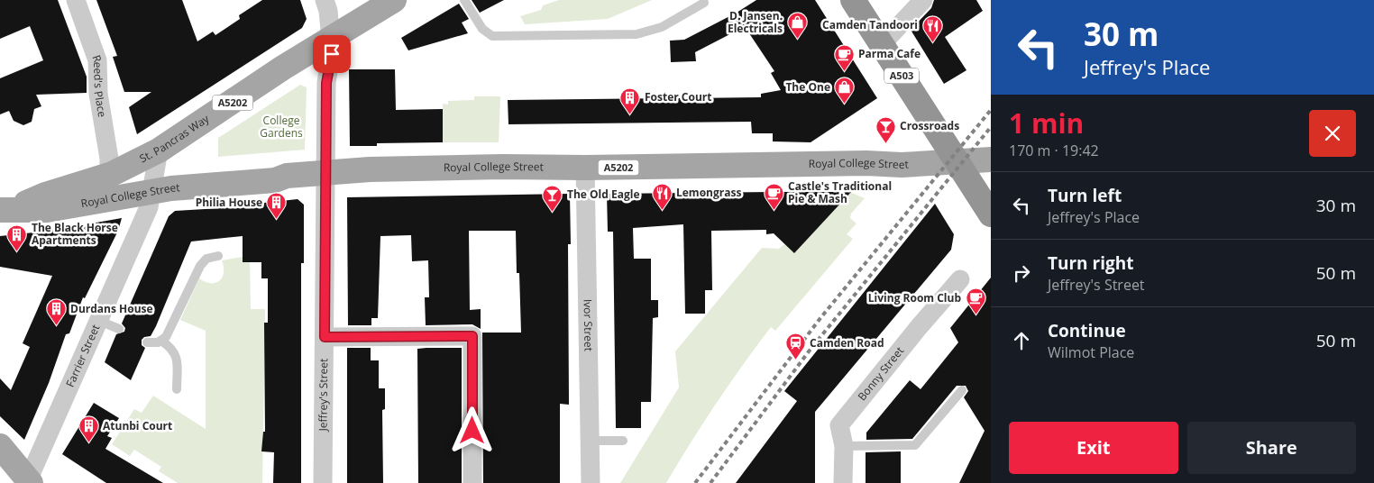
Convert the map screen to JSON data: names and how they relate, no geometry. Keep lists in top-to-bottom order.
{
  "streets": {
    "highway": ["A503"],
    "main road": ["A5202", "St. Pancras Way", "Royal College Street"],
    "street": [
      "Reed's Place",
      "Ivor Street",
      "Farrier Street",
      "Bonny Street",
      "Jeffrey's Street"
    ]
  },
  "crossings": [
    ["A503", "Royal College Street"],
    ["Reed's Place", "St. Pancras Way"],
    ["St. Pancras Way", "Royal College Street"],
    ["St. Pancras Way", "Farrier Street"],
    ["St. Pancras Way", "Jeffrey's Street"],
    ["Royal College Street", "Ivor Street"],
    ["Royal College Street", "Farrier Street"],
    ["Royal College Street", "Jeffrey's Street"]
  ],
  "parks": ["College Gardens"],
  "places": {
    "shop": ["D. Jansen. Electricals", "The One"],
    "restaurant": ["Camden Tandoori", "Lemongrass"],
    "cafe": ["Parma Cafe", "Castle's Traditional Pie & Mash", "Living Room Club"],
    "building": [
      "Foster Court",
      "Philia House",
      "The Black Horse Apartments",
      "Durdans House",
      "Atunbi Court"
    ],
    "bar": ["Crossroads", "The Old Eagle"],
    "station": ["Camden Road"]
  },
  "page": {
    "turn": ["30 m", "Jeffrey's Place"],
    "heading": ["1 min", "170 m · 19:42"],
    "list": [
      {
        "name": "Turn left",
        "note": "Jeffrey's Place",
        "value": "30 m"
      },
      {
        "name": "Turn right",
        "note": "Jeffrey's Street",
        "value": "50 m"
      },
      {
        "name": "Continue",
        "note": "Wilmot Place",
        "value": "50 m"
      }
    ],
    "buttons": ["Exit", "Share"]
  }
}
